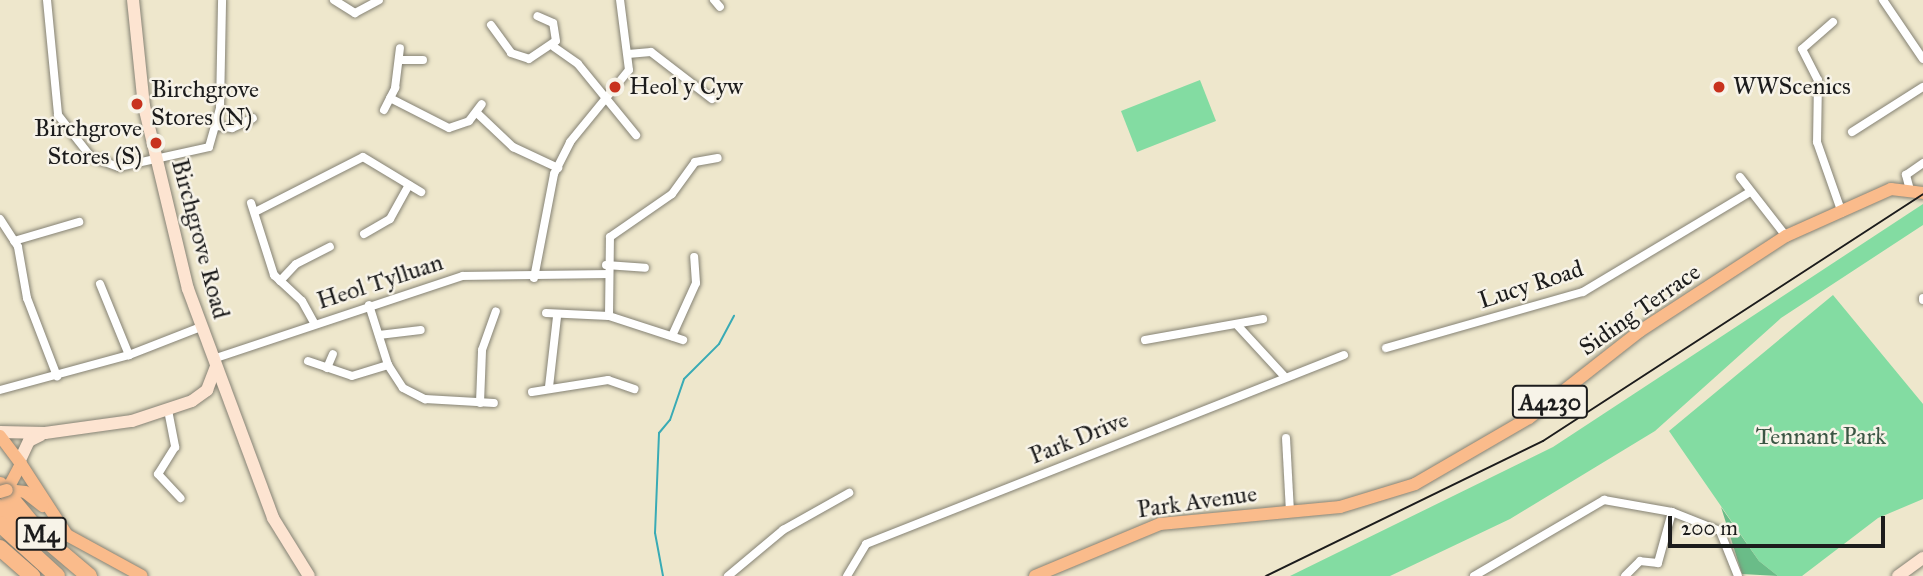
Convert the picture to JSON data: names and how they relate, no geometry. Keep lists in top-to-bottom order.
{
  "streets": {
    "highway": ["M4"],
    "main road": [
      "Birchgrove Road",
      "Siding Terrace",
      "A4230",
      "Park Avenue"
    ],
    "street": ["Heol Tylluan", "Lucy Road", "Park Drive"]
  },
  "crossings": [
    ["Birchgrove Road", "Heol Tylluan"],
    ["Siding Terrace", "A4230"],
    ["Siding Terrace", "Park Avenue"]
  ],
  "parks": ["Tennant Park"],
  "places": [
    "Heol y Cyw",
    "WWScenics",
    "Birchgrove Stores (N)",
    "Birchgrove Stores (S)"
  ],
  "scale_bar": "200 m"
}
